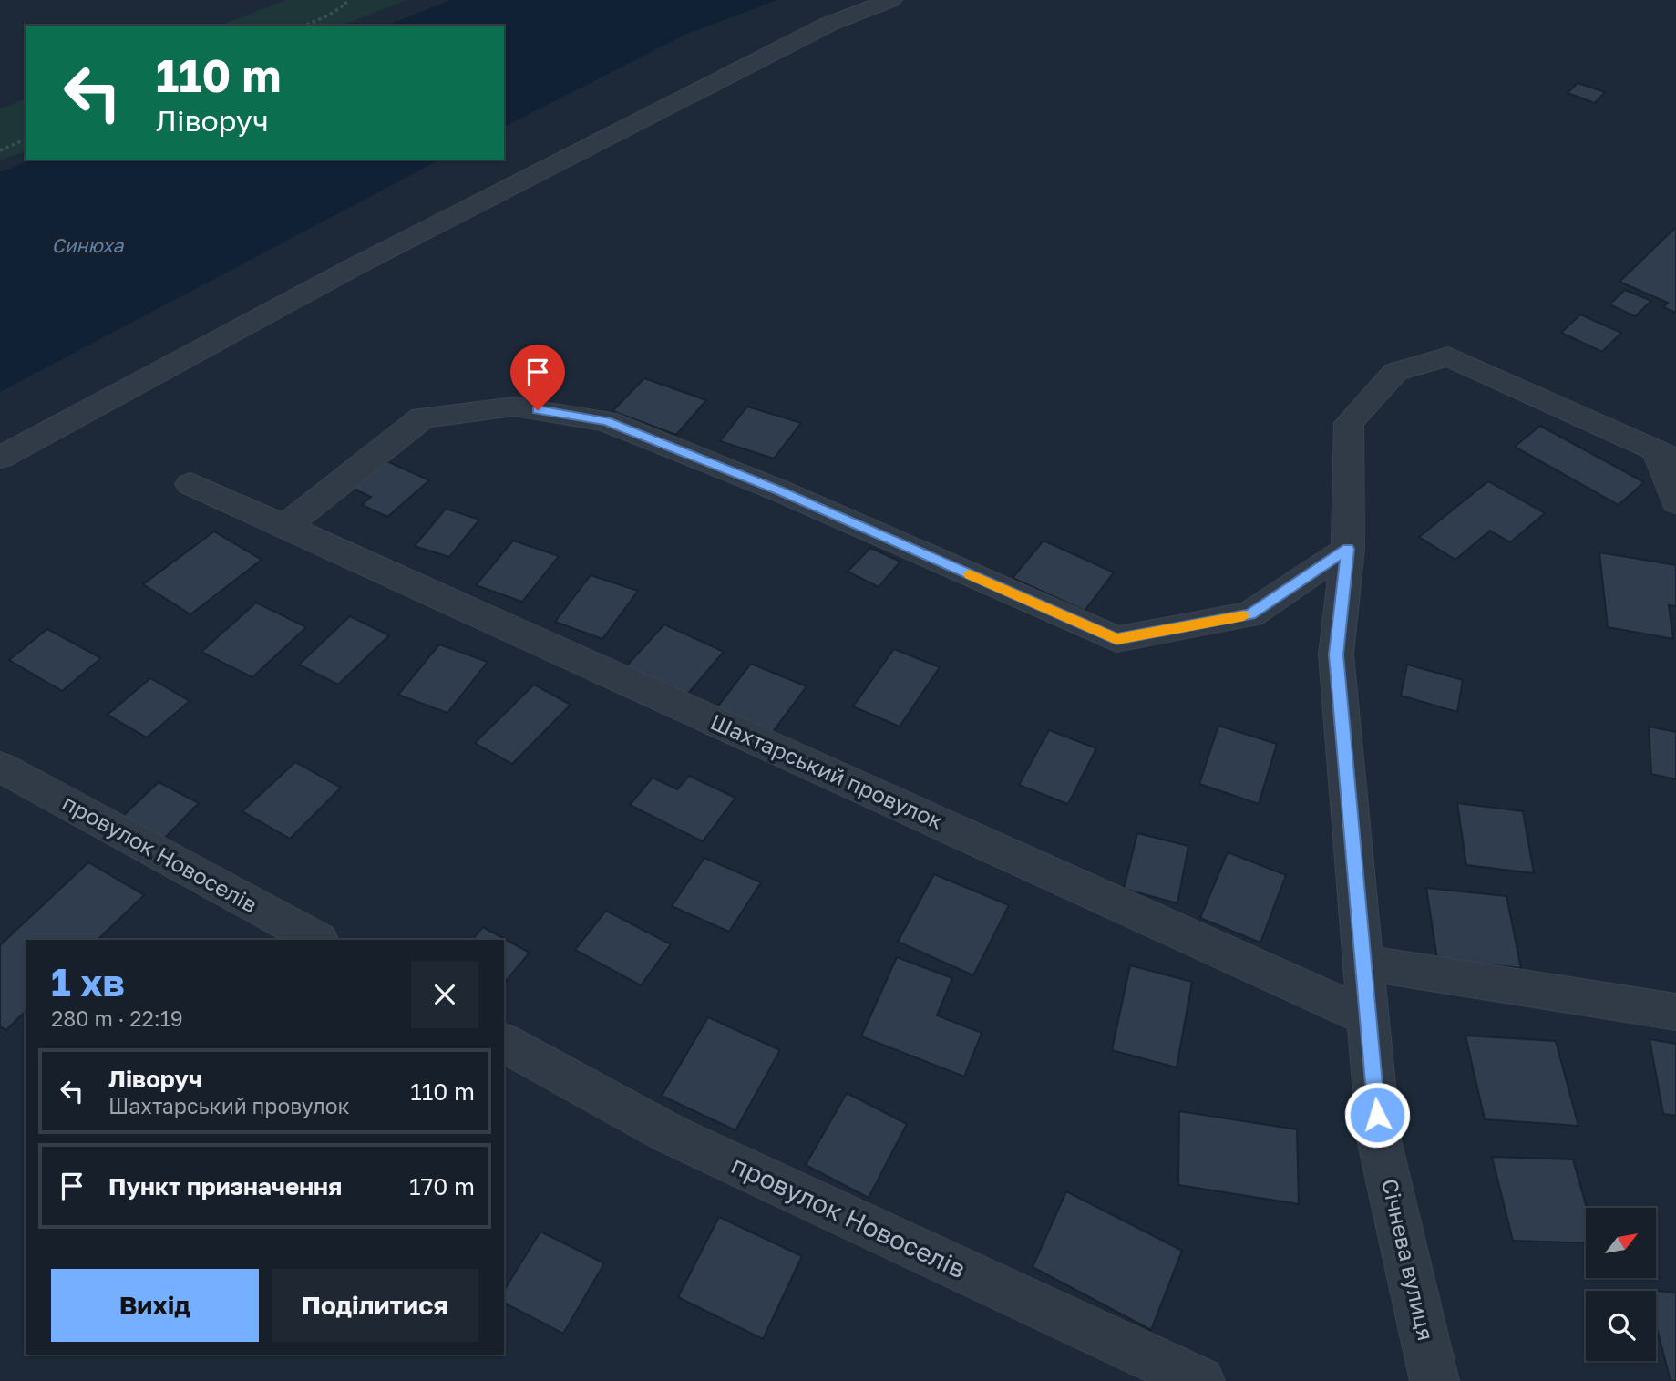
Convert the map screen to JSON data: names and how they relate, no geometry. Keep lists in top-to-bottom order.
{
  "streets": {
    "street": ["Шахтарський провулок", "провулок Новоселів", "Січнева вулиця"]
  },
  "crossings": [
    ["Шахтарський провулок", "Січнева вулиця"]
  ],
  "water": ["Синюха"],
  "north": "top right",
  "page": {
    "turn": ["110 m", "Ліворуч"],
    "heading": ["1 хв", "280 m · 22:19"],
    "list": [
      {
        "name": "Ліворуч",
        "note": "Шахтарський провулок",
        "value": "110 m"
      },
      {
        "name": "Пункт призначення",
        "value": "170 m"
      }
    ],
    "buttons": ["Вихід", "Поділитися"]
  }
}
